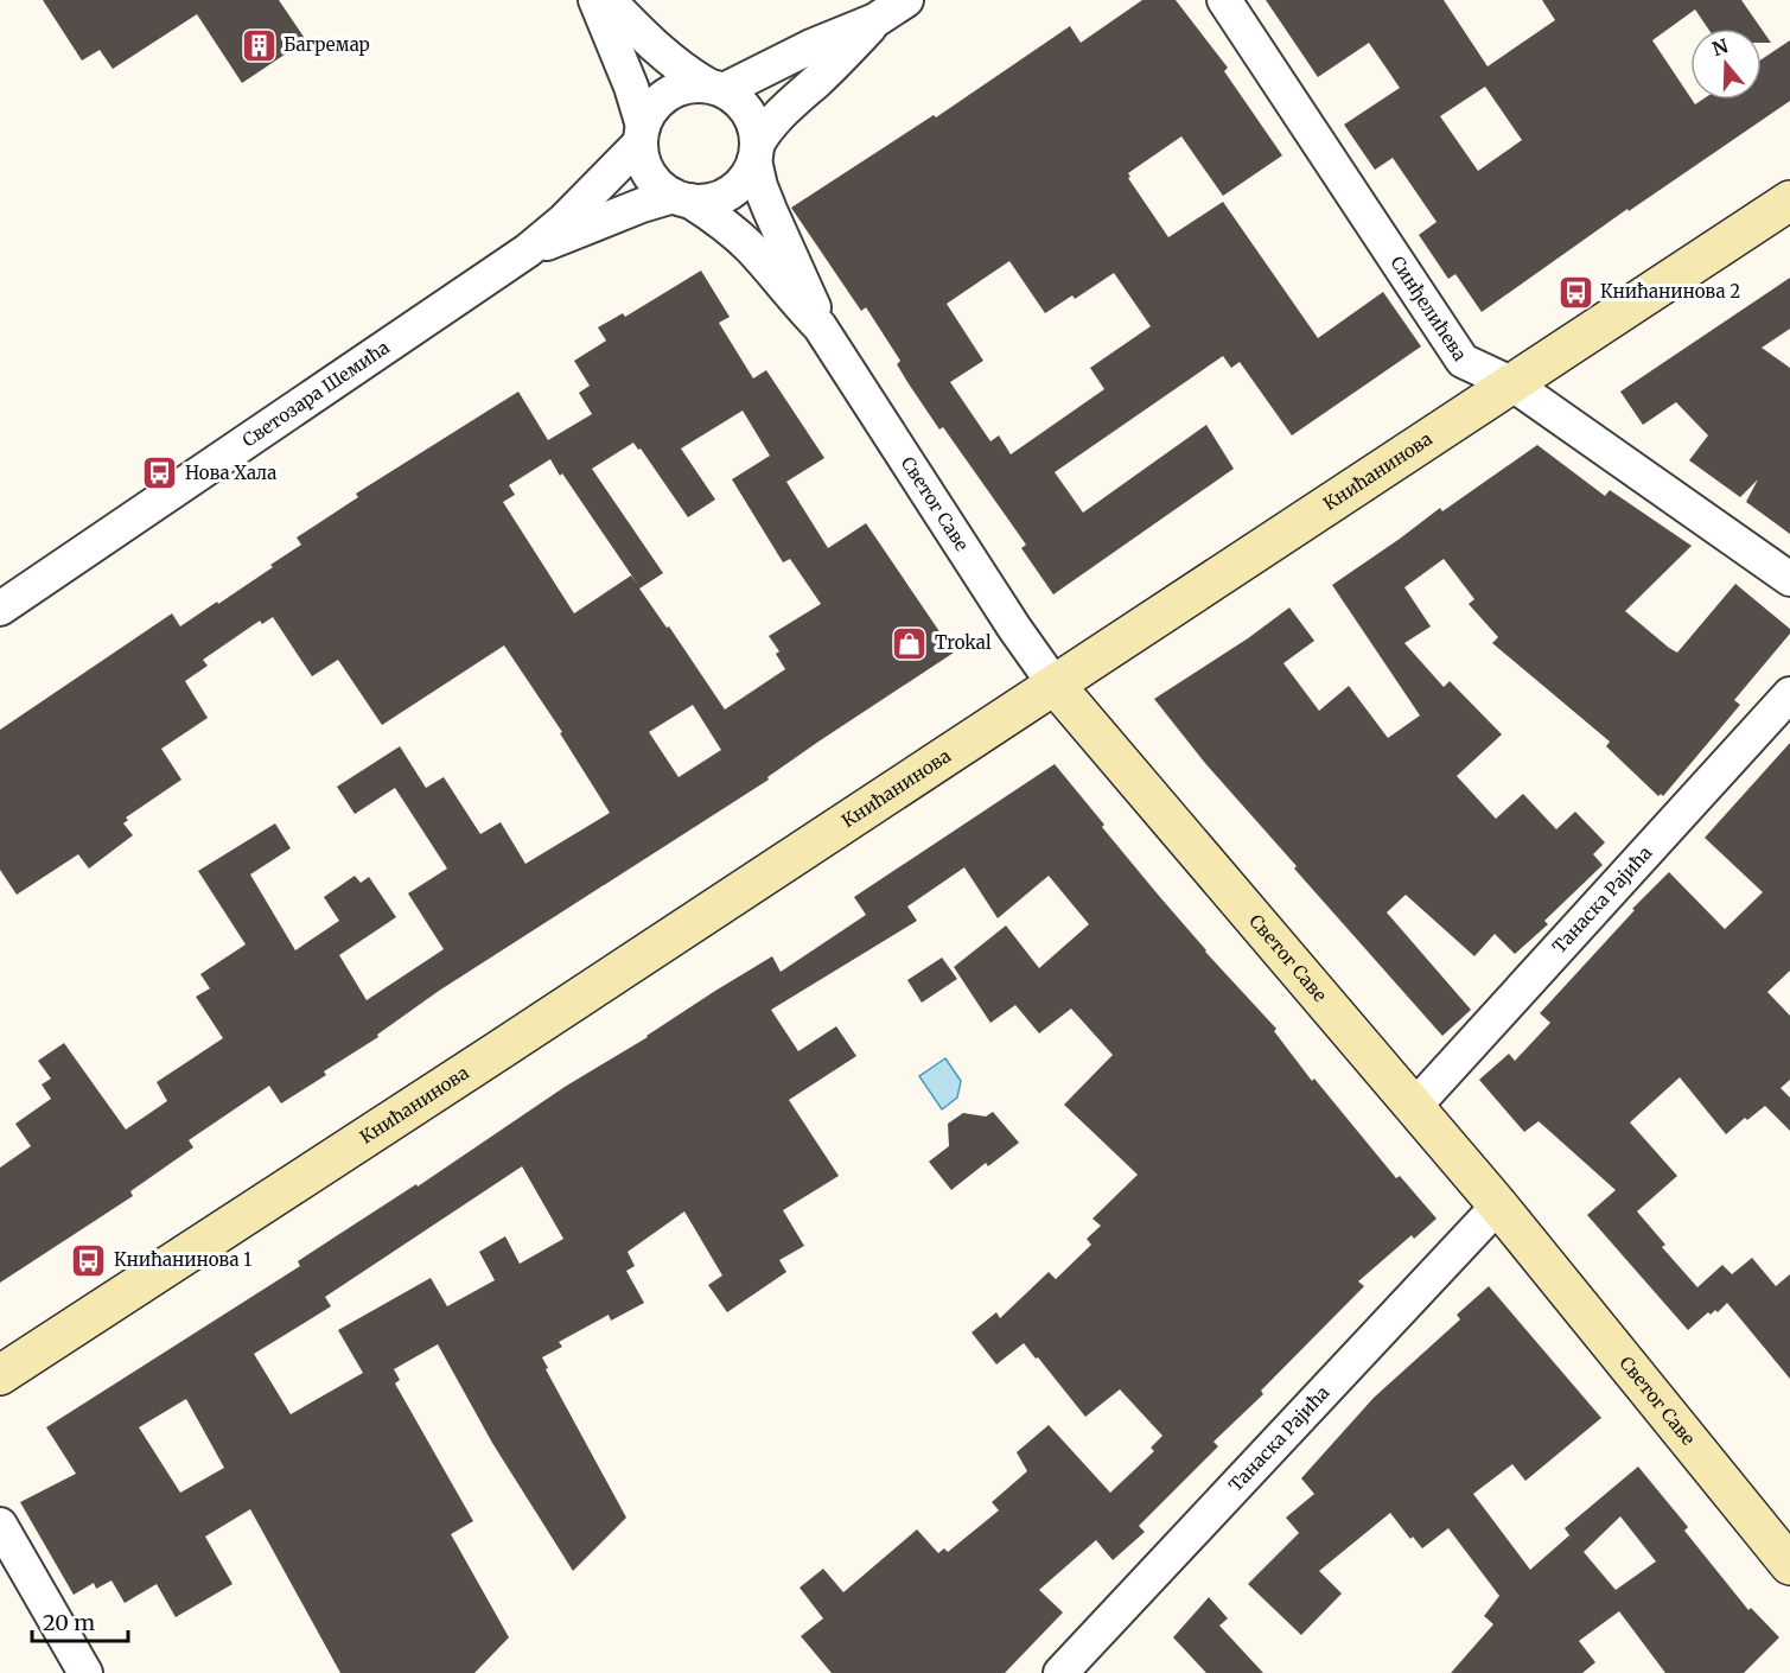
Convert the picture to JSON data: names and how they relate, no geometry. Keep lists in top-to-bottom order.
{
  "streets": {
    "main road": ["Книћанинова", "Светог Саве"],
    "street": ["Синђелићева", "Светозара Шемића", "Танаска Рајића"]
  },
  "crossings": [
    ["Синђелићева", "Книћанинова"],
    ["Светозара Шемића", "Светог Саве"],
    ["Книћанинова", "Светог Саве"],
    ["Светог Саве", "Танаска Рајића"]
  ],
  "places": {
    "building": ["Багремар"],
    "bus stop": ["Книћанинова 2", "Нова Хала", "Книћанинова 1"],
    "shop": ["Trokal"]
  },
  "scale_bar": "20 m",
  "north": "top"
}
